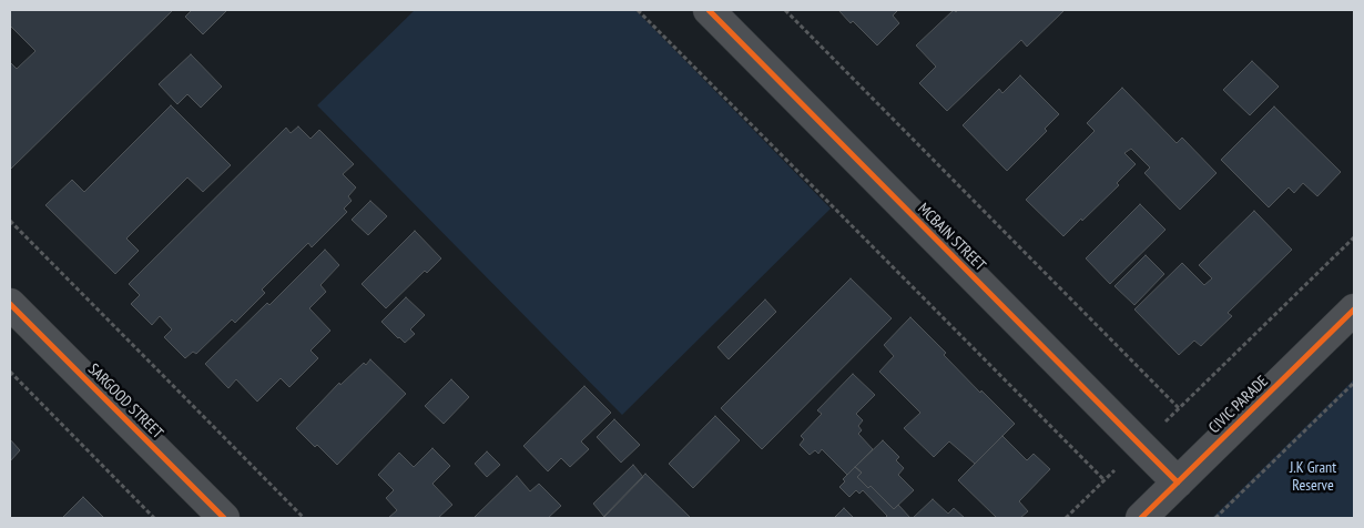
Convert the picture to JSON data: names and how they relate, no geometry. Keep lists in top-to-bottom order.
{
  "streets": {
    "street": ["MCBAIN STREET", "SARGOOD STREET", "CIVIC PARADE"]
  },
  "crossings": [
    ["MCBAIN STREET", "CIVIC PARADE"]
  ],
  "parks": ["J.K Grant Reserve"]
}
